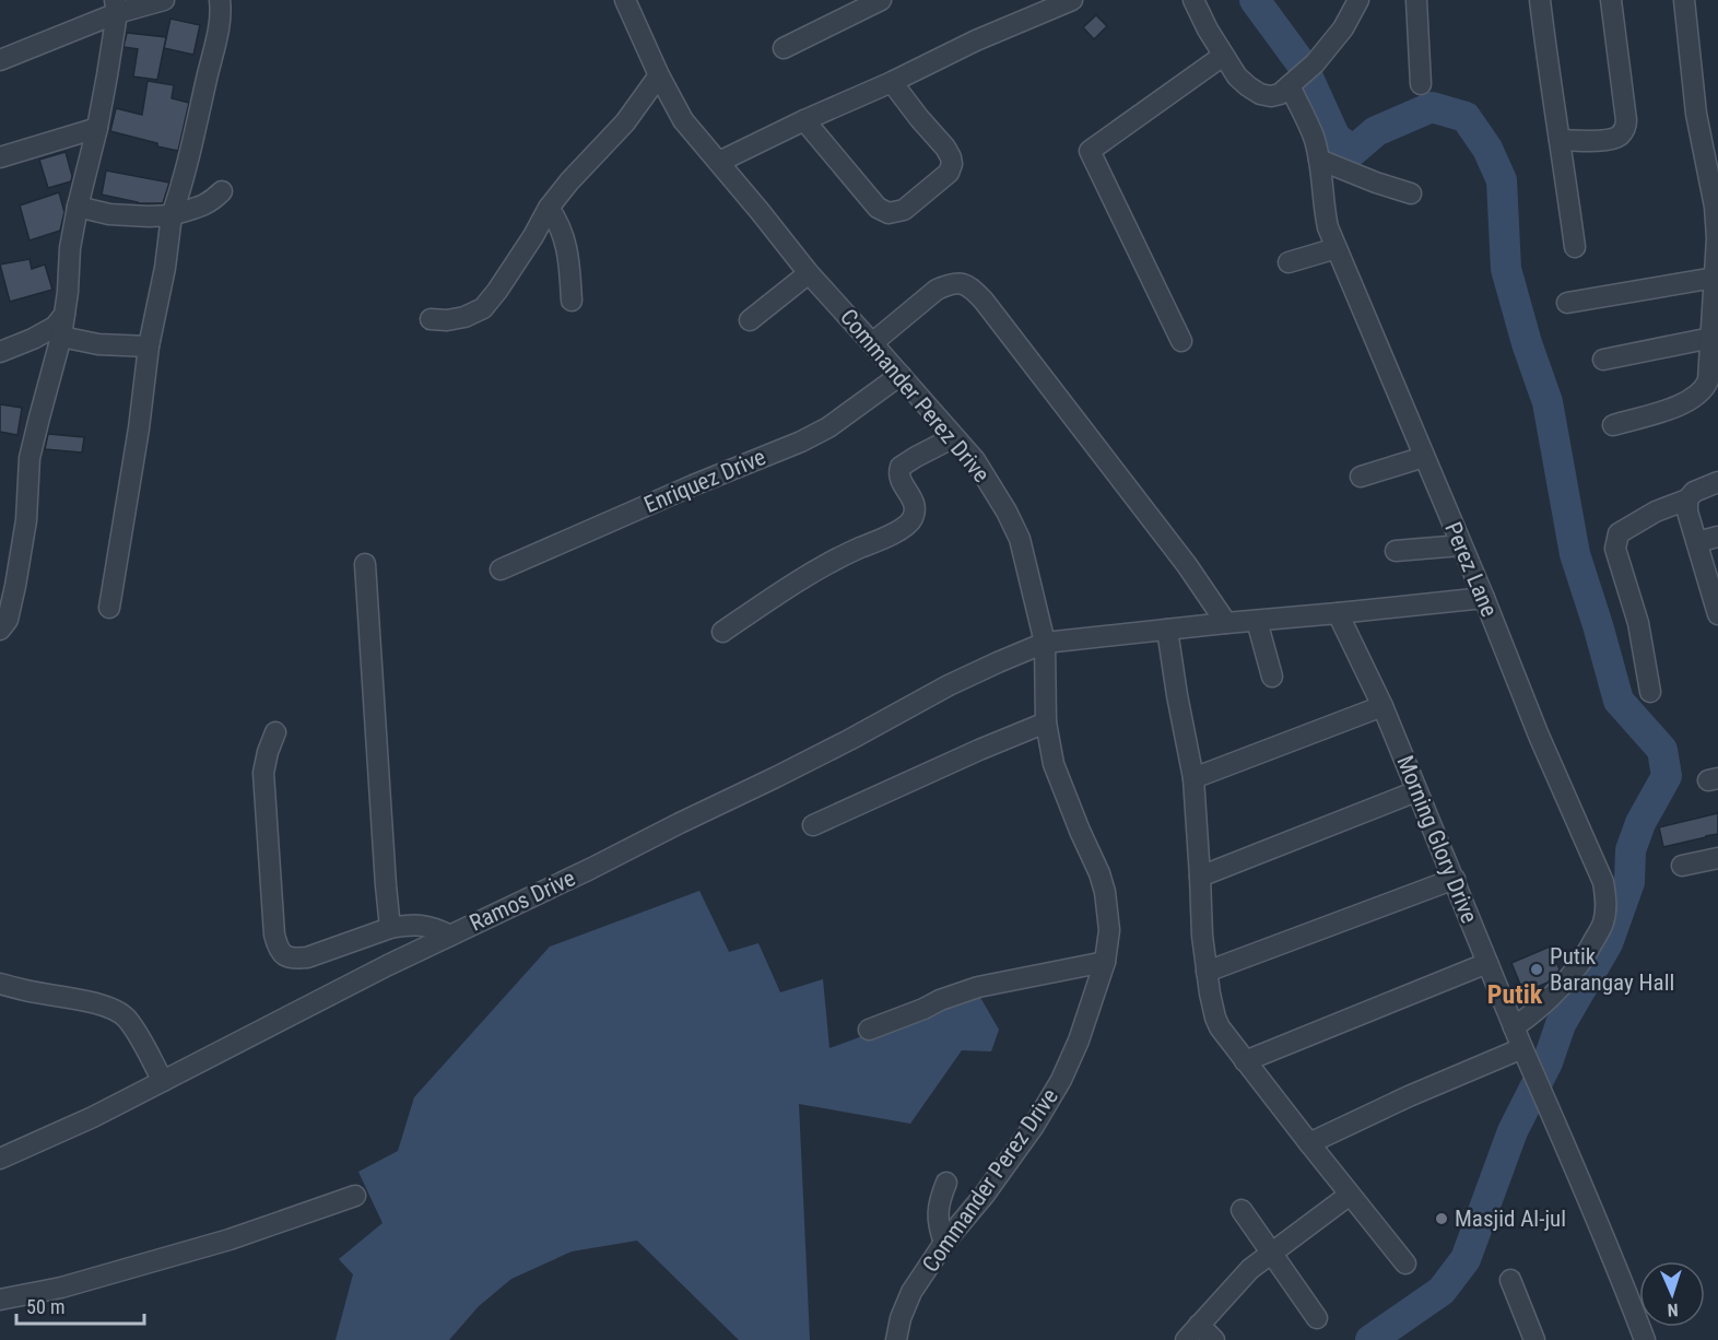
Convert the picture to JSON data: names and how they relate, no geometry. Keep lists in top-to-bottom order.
{
  "streets": {
    "street": [
      "Commander Perez Drive",
      "Enriquez Drive",
      "Perez Lane",
      "Morning Glory Drive",
      "Ramos Drive"
    ]
  },
  "crossings": [
    ["Commander Perez Drive", "Enriquez Drive"],
    ["Commander Perez Drive", "Ramos Drive"],
    ["Perez Lane", "Morning Glory Drive"]
  ],
  "districts": ["Putik"],
  "places": ["Putik Barangay Hall", "Masjid Al-jul"],
  "scale_bar": "50 m",
  "north": "bottom"
}
